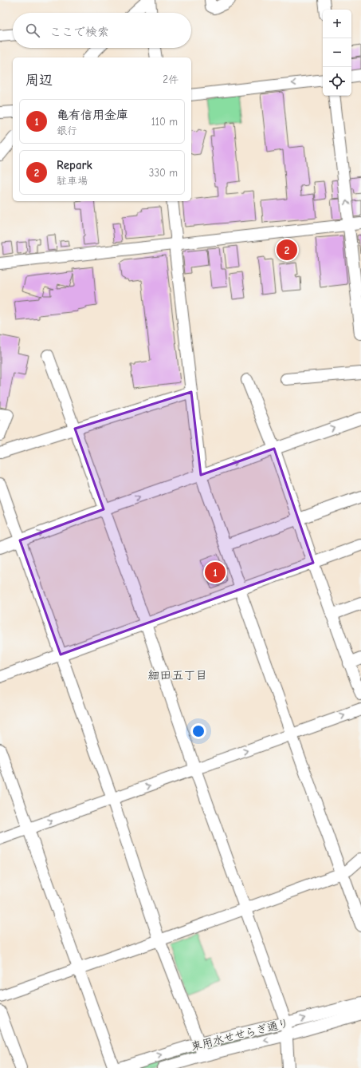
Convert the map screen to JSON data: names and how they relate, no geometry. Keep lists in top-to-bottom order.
{
  "streets": {
    "street": ["東用水せせらぎ通り"]
  },
  "districts": ["細田五丁目"],
  "page": {
    "map_buttons": ["+", "−"],
    "search": "ここで検索",
    "heading": ["周辺", "2件"],
    "list": [
      {
        "mark": "1",
        "name": "亀有信用金庫",
        "note": "銀行",
        "value": "110 m"
      },
      {
        "mark": "2",
        "name": "Repark",
        "note": "駐車場",
        "value": "330 m"
      }
    ],
    "pins": ["2", "1"]
  }
}
